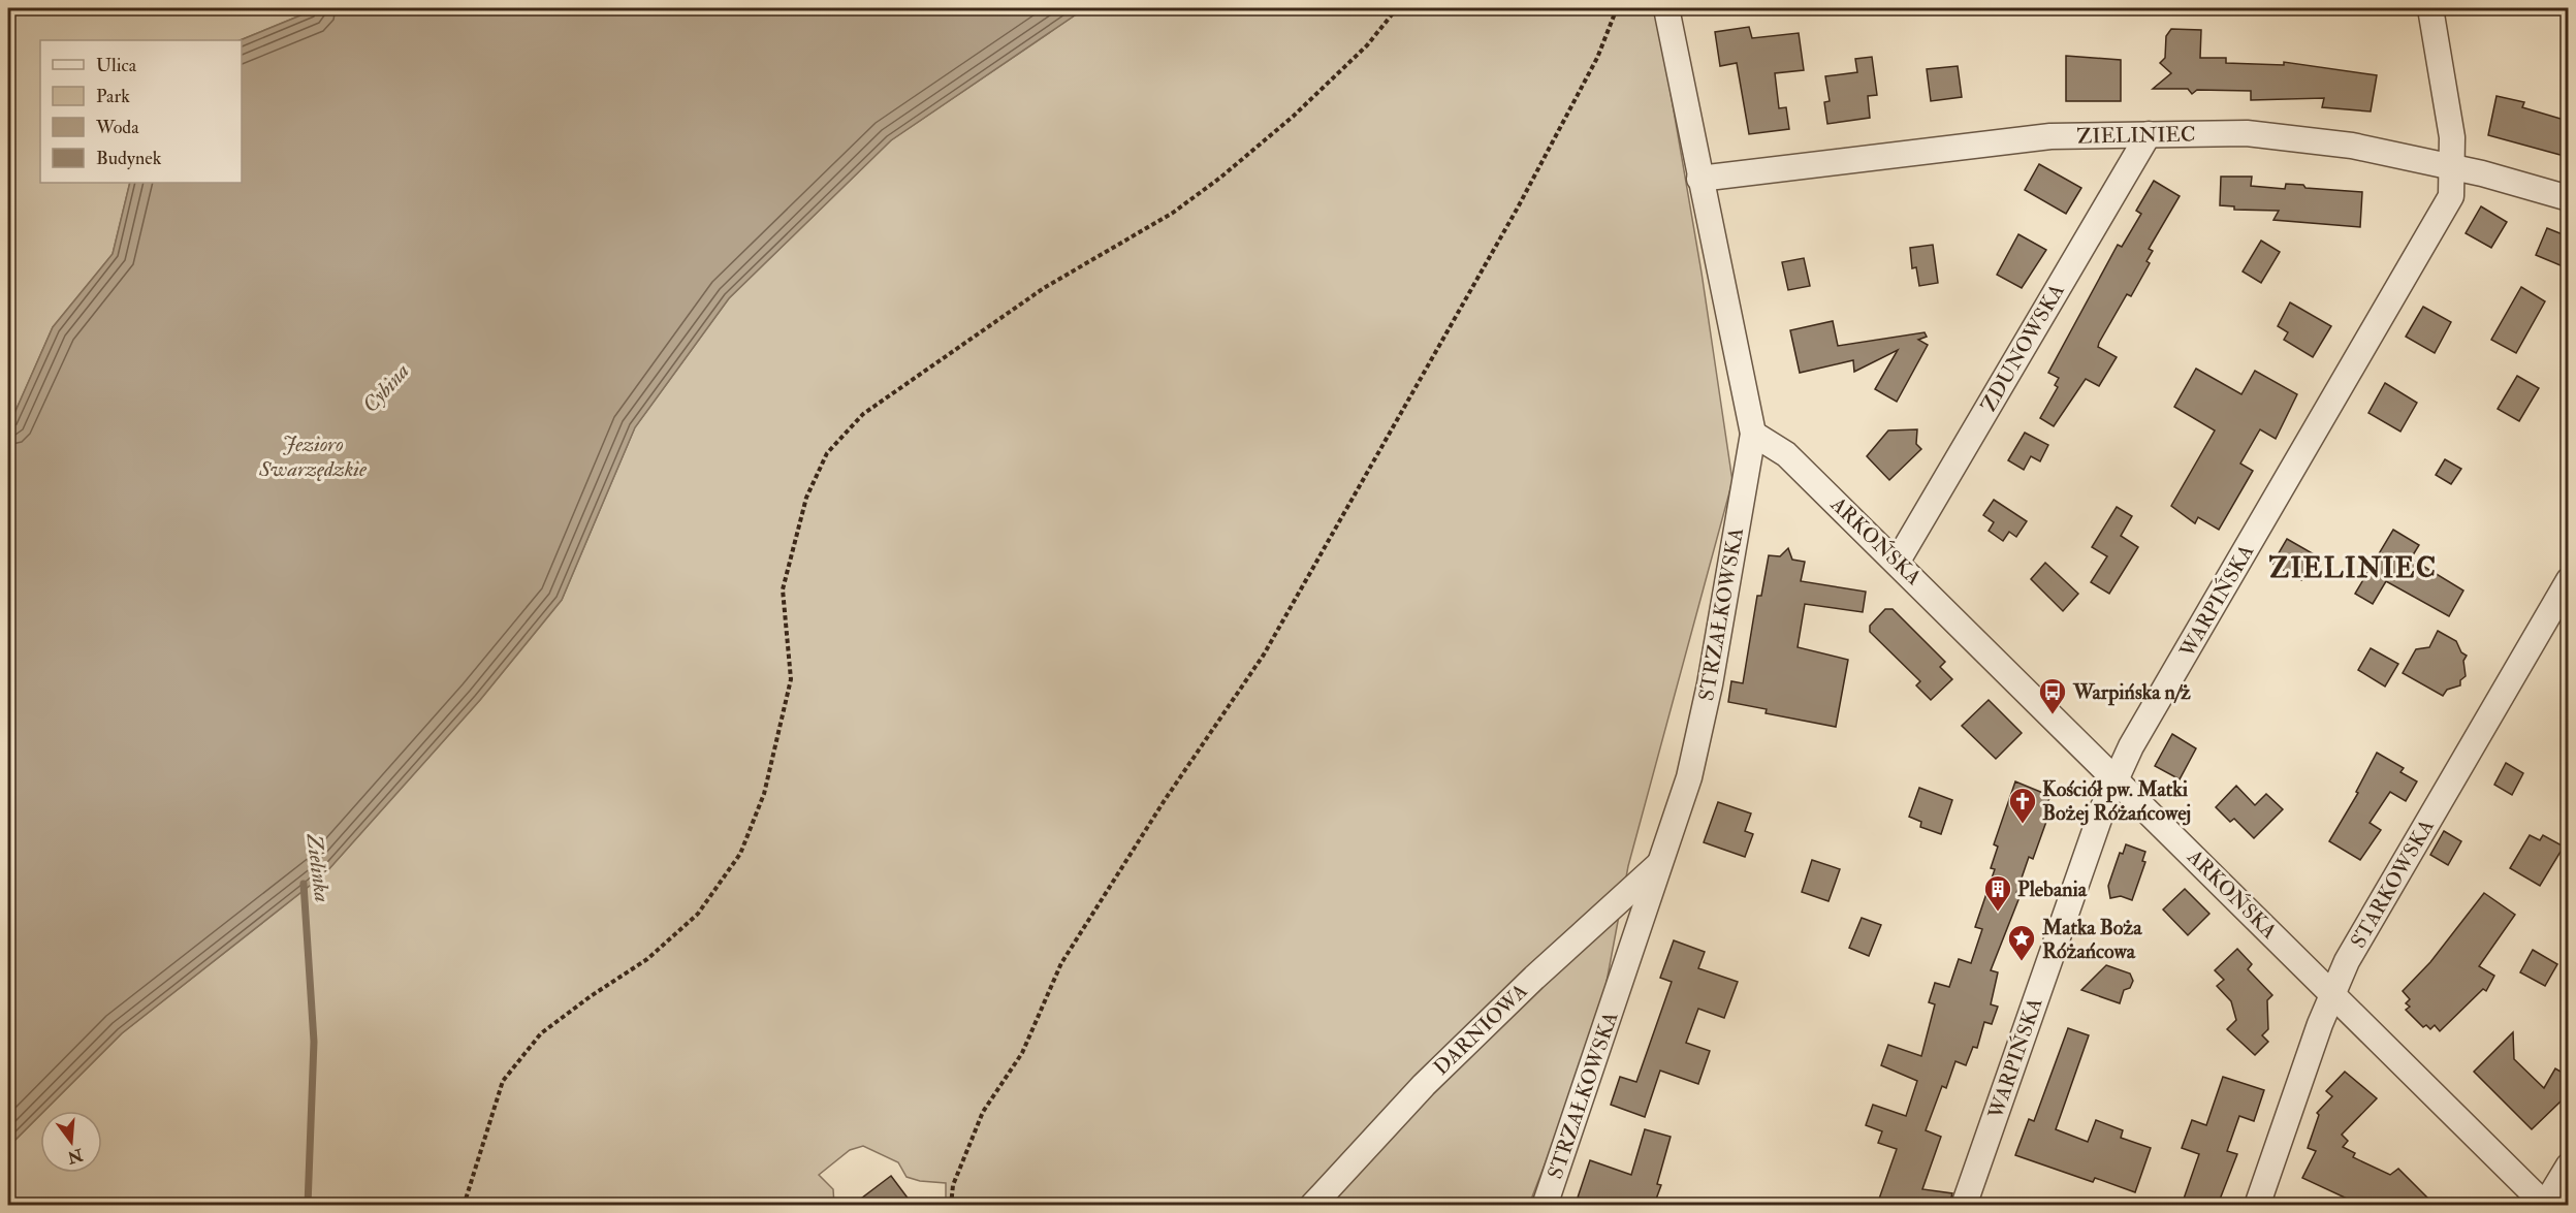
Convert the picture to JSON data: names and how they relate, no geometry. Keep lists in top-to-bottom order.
{
  "streets": {
    "street": [
      "ZIELINIEC",
      "ZDUNOWSKA",
      "ARKOŃSKA",
      "WARPIŃSKA",
      "STRZAŁKOWSKA",
      "STARKOWSKA",
      "DARNIOWA"
    ]
  },
  "crossings": [
    ["ZIELINIEC", "ZDUNOWSKA"],
    ["ZIELINIEC", "WARPIŃSKA"],
    ["ZIELINIEC", "STRZAŁKOWSKA"],
    ["ZDUNOWSKA", "ARKOŃSKA"],
    ["ARKOŃSKA", "WARPIŃSKA"],
    ["ARKOŃSKA", "STRZAŁKOWSKA"],
    ["ARKOŃSKA", "STARKOWSKA"],
    ["STRZAŁKOWSKA", "DARNIOWA"]
  ],
  "districts": ["ZIELINIEC"],
  "water": ["Cybina", "Jezioro Swarzędzkie", "Zielinka"],
  "places": {
    "bus stop": ["Warpińska n/ż"],
    "church": ["Kościół pw. Matki Bożej Różańcowej"],
    "building": ["Plebania"],
    "place": ["Matka Boża Różańcowa"]
  },
  "legend": [
    "Ulica",
    "Park",
    "Woda",
    "Budynek"
  ],
  "north": "bottom"
}
